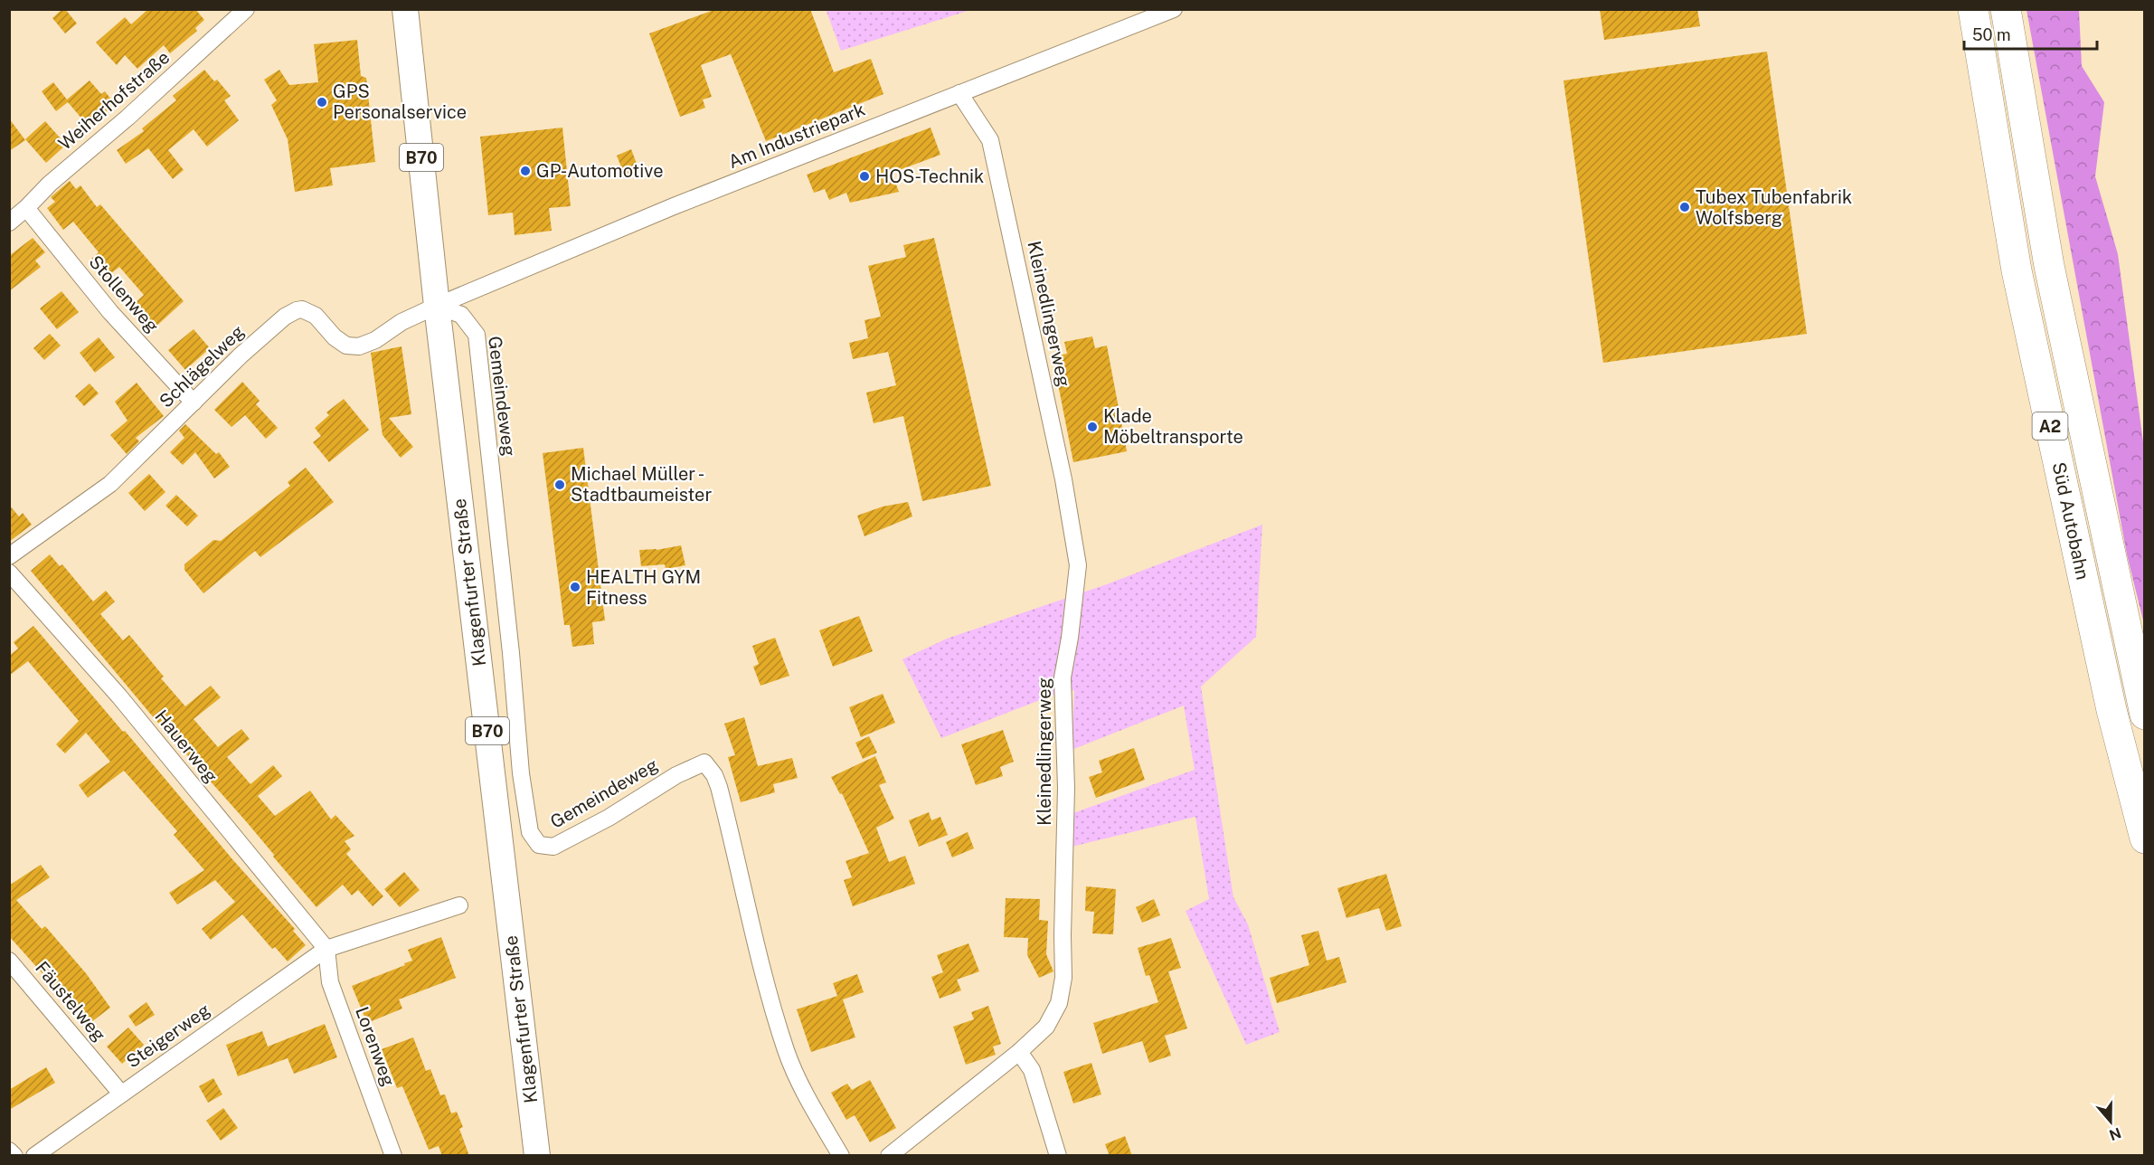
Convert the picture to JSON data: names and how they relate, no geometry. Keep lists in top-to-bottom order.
{
  "streets": {
    "highway": ["A2", "Süd Autobahn"],
    "main road": ["B70", "Klagenfurter Straße"],
    "street": [
      "Weiherhofstraße",
      "Am Industriepark",
      "Stollenweg",
      "Kleinedlingerweg",
      "Schlägelweg",
      "Gemeindeweg",
      "Hauerweg",
      "Fäustelweg",
      "Steigerweg",
      "Lorenweg"
    ]
  },
  "crossings": [
    ["Weiherhofstraße", "Stollenweg"],
    ["Am Industriepark", "Kleinedlingerweg"],
    ["Am Industriepark", "Schlägelweg"],
    ["Am Industriepark", "Gemeindeweg"],
    ["Am Industriepark", "Klagenfurter Straße"],
    ["Stollenweg", "Schlägelweg"],
    ["Schlägelweg", "Gemeindeweg"],
    ["Schlägelweg", "Klagenfurter Straße"],
    ["Gemeindeweg", "Klagenfurter Straße"],
    ["Hauerweg", "Steigerweg"],
    ["Hauerweg", "Lorenweg"],
    ["Fäustelweg", "Steigerweg"],
    ["Steigerweg", "Lorenweg"]
  ],
  "places": [
    "GPS Personalservice",
    "GP-Automotive",
    "HOS-Technik",
    "Tubex Tubenfabrik Wolfsberg",
    "Klade Möbeltransporte",
    "Michael Müller - Stadtbaumeister",
    "HEALTH GYM Fitness"
  ],
  "scale_bar": "50 m",
  "north": "bottom"
}
